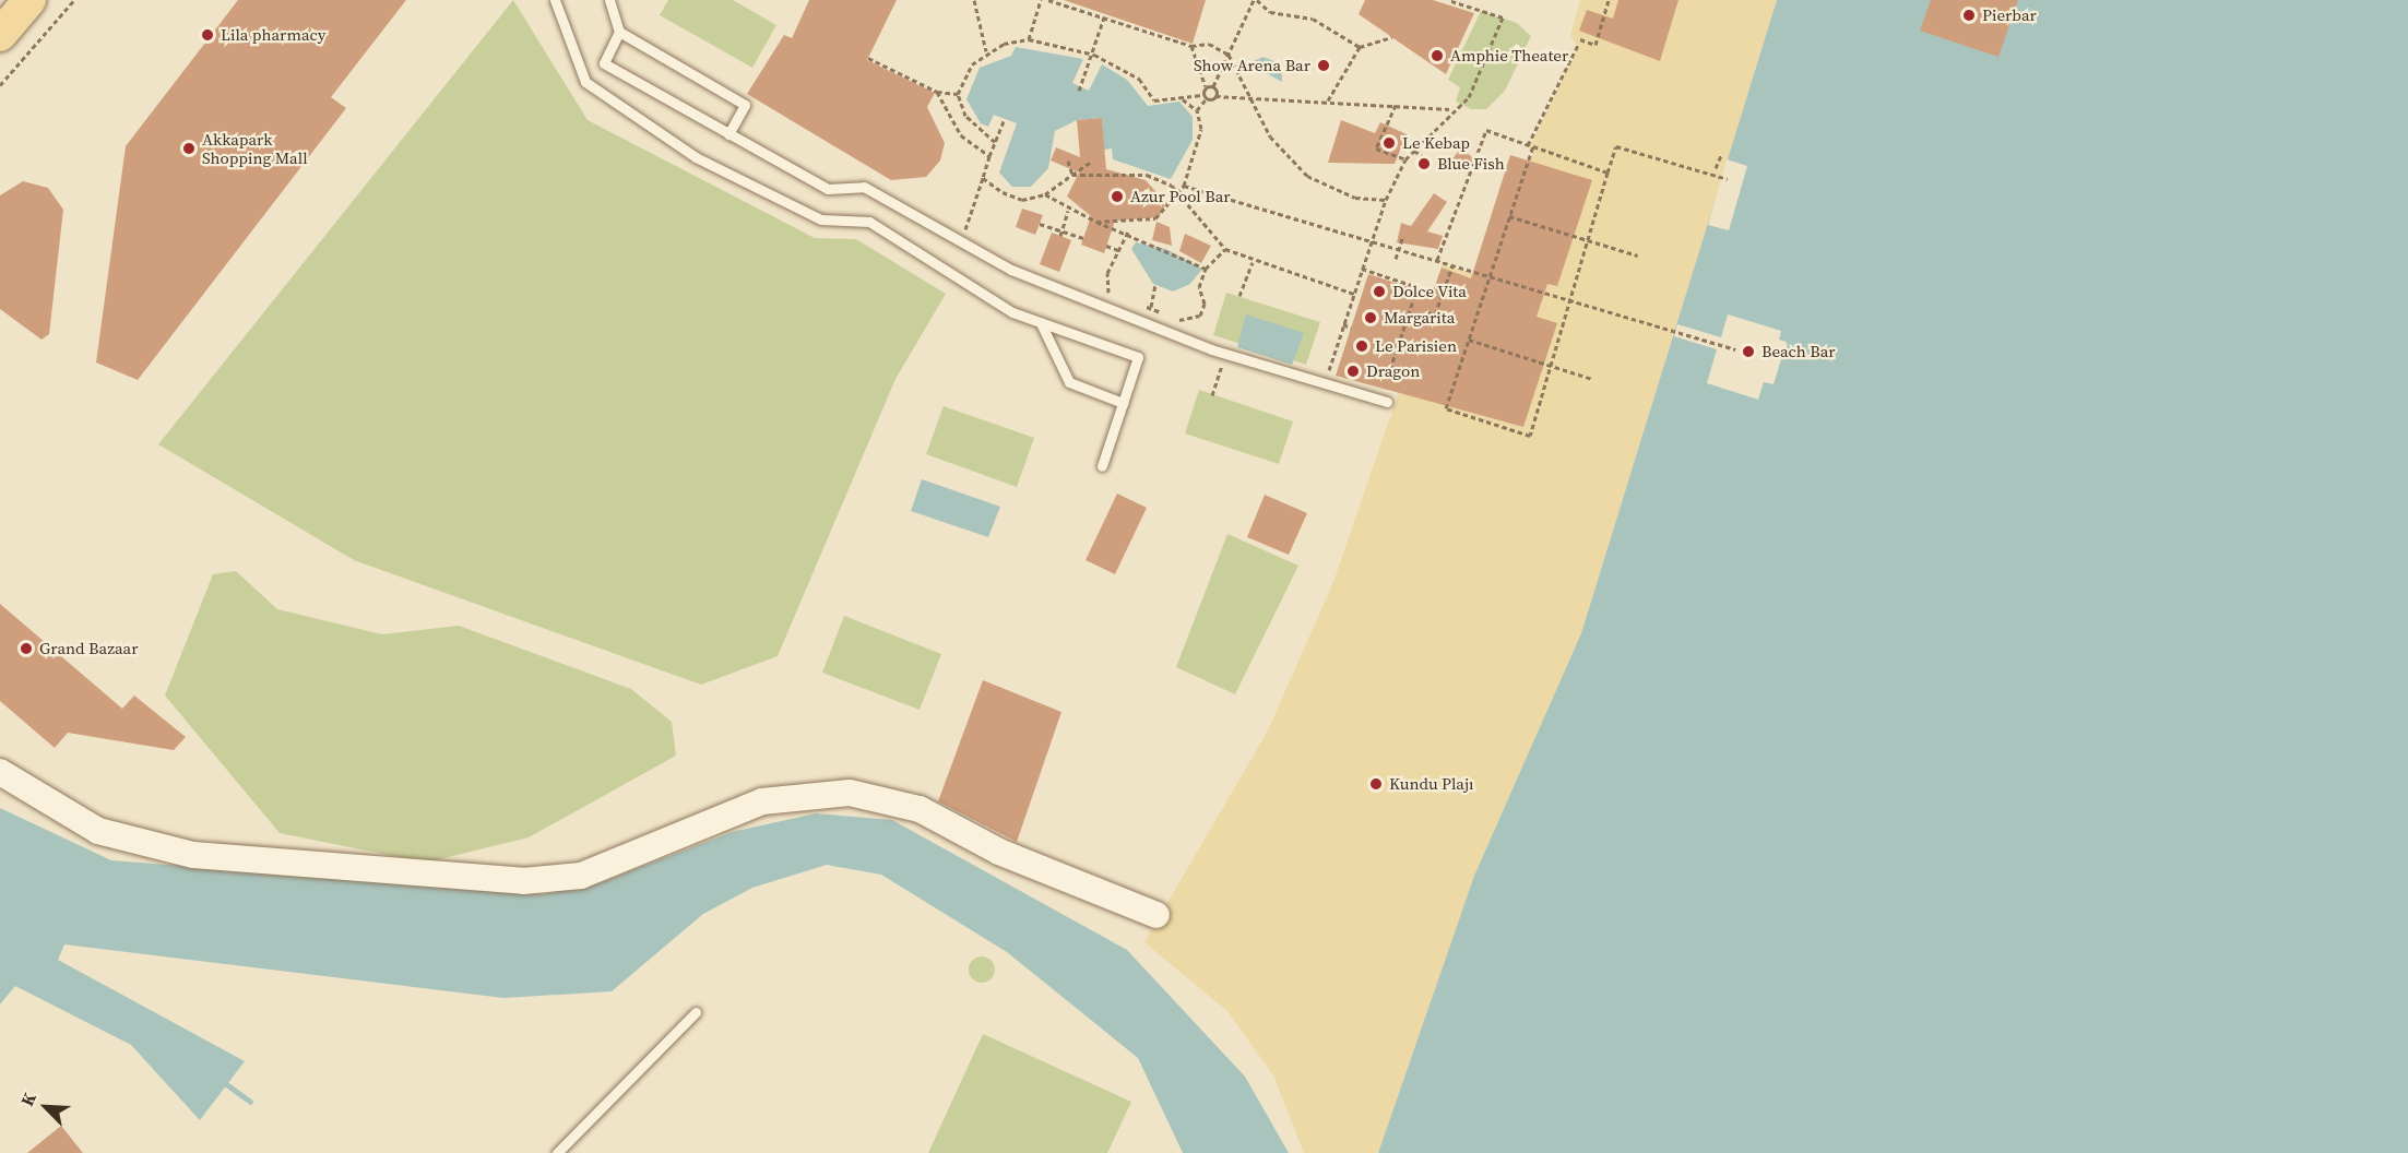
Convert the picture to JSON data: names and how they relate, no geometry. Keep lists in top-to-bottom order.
{
  "places": [
    "Pierbar",
    "Lila pharmacy",
    "Amphie Theater",
    "Show Arena Bar",
    "Le Kebap",
    "Akkapark Shopping Mall",
    "Blue Fish",
    "Azur Pool Bar",
    "Dolce Vita",
    "Margarita",
    "Le Parisien",
    "Beach Bar",
    "Dragon",
    "Grand Bazaar",
    "Kundu Plajı"
  ],
  "north": "top left"
}
